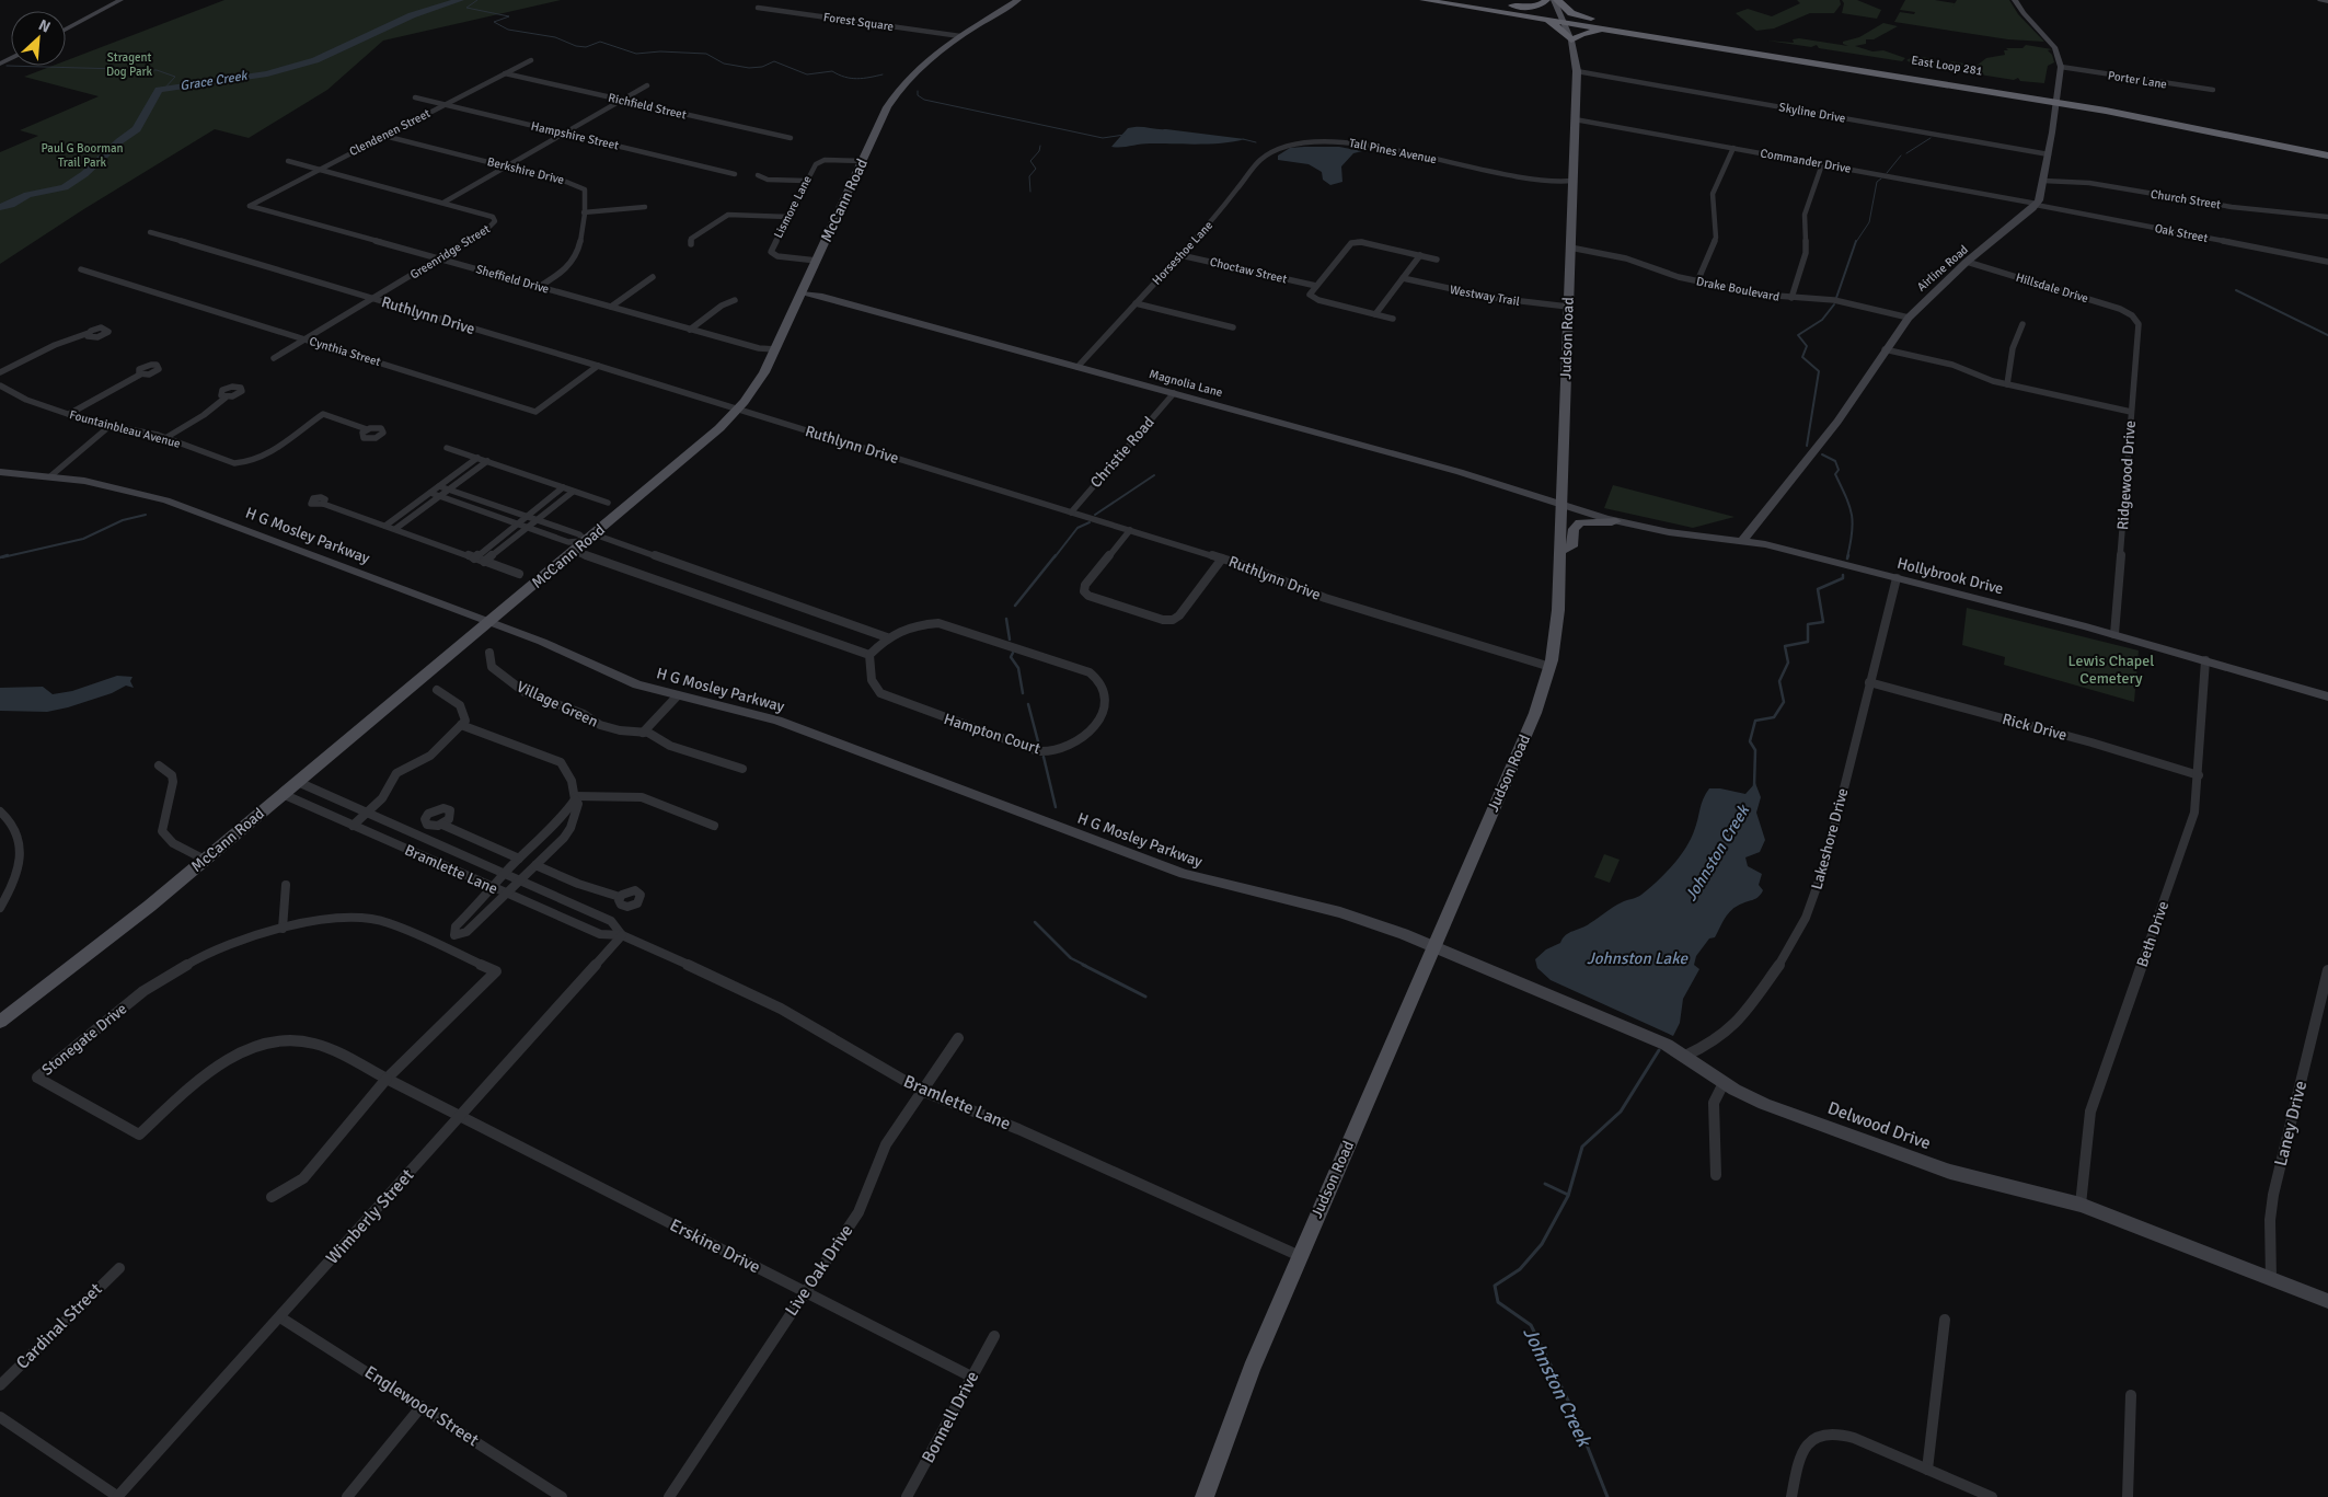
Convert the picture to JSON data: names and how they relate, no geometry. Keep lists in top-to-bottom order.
{
  "streets": {
    "highway": ["East Loop 281"],
    "main road": [
      "McCann Road",
      "Airline Road",
      "Judson Road",
      "Magnolia Lane",
      "H G Mosley Parkway",
      "Hollybrook Drive",
      "Delwood Drive"
    ],
    "street": [
      "Forest Square",
      "Porter Lane",
      "Richfield Street",
      "Skyline Drive",
      "Clendenen Street",
      "Hampshire Street",
      "Tall Pines Avenue",
      "Commander Drive",
      "Berkshire Drive",
      "Church Street",
      "Lismore Lane",
      "Oak Street",
      "Greenridge Street",
      "Horseshoe Lane",
      "Choctaw Street",
      "Sheffield Drive",
      "Hillsdale Drive",
      "Drake Boulevard",
      "Westway Trail",
      "Ruthlynn Drive",
      "Cynthia Street",
      "Fountainbleau Avenue",
      "Christie Road",
      "Ridgewood Drive",
      "Village Green",
      "Rick Drive",
      "Hampton Court",
      "Lakeshore Drive",
      "Bramlette Lane",
      "Beth Drive",
      "Stonegate Drive",
      "Laney Drive",
      "Wimberly Street",
      "Erskine Drive",
      "Live Oak Drive",
      "Cardinal Street",
      "Englewood Street",
      "Bonnell Drive"
    ]
  },
  "crossings": [
    ["Forest Square", "McCann Road"],
    ["East Loop 281", "Judson Road"],
    ["Richfield Street", "Clendenen Street"],
    ["Skyline Drive", "Judson Road"],
    ["Clendenen Street", "Hampshire Street"],
    ["Clendenen Street", "Berkshire Drive"],
    ["Clendenen Street", "Greenridge Street"],
    ["Clendenen Street", "Sheffield Drive"],
    ["Tall Pines Avenue", "Horseshoe Lane"],
    ["Tall Pines Avenue", "Judson Road"],
    ["Commander Drive", "Oak Street"],
    ["Commander Drive", "Airline Road"],
    ["Commander Drive", "Judson Road"],
    ["Berkshire Drive", "Sheffield Drive"],
    ["McCann Road", "Lismore Lane"],
    ["McCann Road", "Sheffield Drive"],
    ["McCann Road", "Ruthlynn Drive"],
    ["McCann Road", "Magnolia Lane"],
    ["McCann Road", "H G Mosley Parkway"],
    ["McCann Road", "Bramlette Lane"],
    ["Oak Street", "Airline Road"],
    ["Greenridge Street", "Sheffield Drive"],
    ["Greenridge Street", "Ruthlynn Drive"],
    ["Greenridge Street", "Cynthia Street"],
    ["Horseshoe Lane", "Choctaw Street"],
    ["Horseshoe Lane", "Magnolia Lane"],
    ["Airline Road", "Hillsdale Drive"],
    ["Airline Road", "Drake Boulevard"],
    ["Airline Road", "Hollybrook Drive"],
    ["Hillsdale Drive", "Ridgewood Drive"],
    ["Drake Boulevard", "Judson Road"],
    ["Westway Trail", "Judson Road"],
    ["Ruthlynn Drive", "Judson Road"],
    ["Ruthlynn Drive", "Cynthia Street"],
    ["Ruthlynn Drive", "Christie Road"],
    ["Judson Road", "Magnolia Lane"],
    ["Judson Road", "H G Mosley Parkway"],
    ["Judson Road", "Hollybrook Drive"],
    ["Judson Road", "Bramlette Lane"],
    ["Judson Road", "Delwood Drive"],
    ["Magnolia Lane", "Christie Road"],
    ["Magnolia Lane", "Hollybrook Drive"],
    ["Ridgewood Drive", "Hollybrook Drive"],
    ["H G Mosley Parkway", "Delwood Drive"],
    ["Hollybrook Drive", "Lakeshore Drive"],
    ["Hollybrook Drive", "Beth Drive"],
    ["Rick Drive", "Lakeshore Drive"],
    ["Rick Drive", "Beth Drive"],
    ["Lakeshore Drive", "Delwood Drive"],
    ["Bramlette Lane", "Wimberly Street"],
    ["Bramlette Lane", "Live Oak Drive"],
    ["Beth Drive", "Delwood Drive"],
    ["Stonegate Drive", "Wimberly Street"],
    ["Stonegate Drive", "Erskine Drive"],
    ["Laney Drive", "Delwood Drive"],
    ["Wimberly Street", "Erskine Drive"],
    ["Wimberly Street", "Englewood Street"],
    ["Erskine Drive", "Live Oak Drive"],
    ["Erskine Drive", "Bonnell Drive"]
  ],
  "water": ["Grace Creek", "Johnston Creek", "Johnston Lake"],
  "parks": ["Stragent Dog Park", "Paul G Boorman Trail Park", "Lewis Chapel Cemetery"],
  "north": "top right"
}
